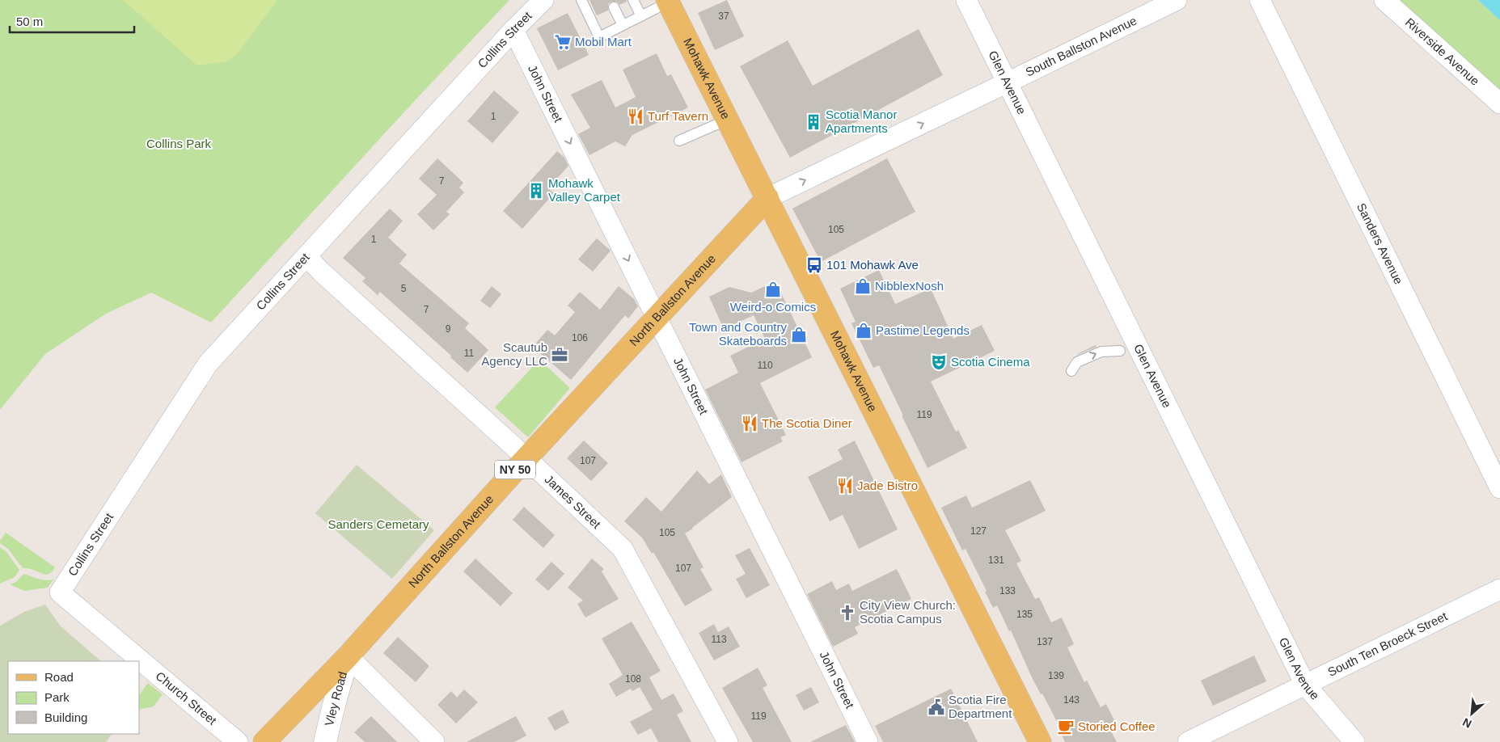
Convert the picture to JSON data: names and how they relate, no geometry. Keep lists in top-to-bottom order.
{
  "streets": {
    "main road": ["Mohawk Avenue", "North Ballston Avenue", "NY 50"],
    "street": [
      "Collins Street",
      "South Ballston Avenue",
      "Riverside Avenue",
      "Glen Avenue",
      "John Street",
      "Sanders Avenue",
      "James Street",
      "South Ten Broeck Street",
      "Church Street",
      "Vley Road"
    ]
  },
  "crossings": [
    ["Collins Street", "John Street"],
    ["Collins Street", "James Street"],
    ["Collins Street", "Church Street"],
    ["South Ballston Avenue", "Mohawk Avenue"],
    ["South Ballston Avenue", "Glen Avenue"],
    ["South Ballston Avenue", "North Ballston Avenue"],
    ["Mohawk Avenue", "North Ballston Avenue"],
    ["Glen Avenue", "South Ten Broeck Street"],
    ["John Street", "North Ballston Avenue"],
    ["North Ballston Avenue", "James Street"],
    ["North Ballston Avenue", "Vley Road"]
  ],
  "one_way": ["South Ballston Avenue", "John Street"],
  "parks": ["Collins Park", "Sanders Cemetary"],
  "places": {
    "supermarket": ["Mobil Mart"],
    "restaurant": ["Turf Tavern", "The Scotia Diner", "Jade Bistro"],
    "building": ["Scotia Manor Apartments", "Mohawk Valley Carpet"],
    "bus stop": ["101 Mohawk Ave"],
    "shop": [
      "NibblexNosh",
      "Weird-o Comics",
      "Pastime Legends",
      "Town and Country Skateboards"
    ],
    "office": ["Scautub Agency LLC"],
    "theatre": ["Scotia Cinema"],
    "church": ["City View Church: Scotia Campus"],
    "public building": ["Scotia Fire Department"],
    "cafe": ["Storied Coffee"]
  },
  "house_numbers": [
    "37",
    "1",
    "7",
    "105",
    "1",
    "5",
    "7",
    "9",
    "106",
    "11",
    "110",
    "119",
    "107",
    "127",
    "105",
    "131",
    "107",
    "133",
    "135",
    "113",
    "137",
    "139",
    "108",
    "143",
    "119"
  ],
  "legend": ["Road", "Park", "Building"],
  "scale_bar": "50 m",
  "north": "bottom left"
}
